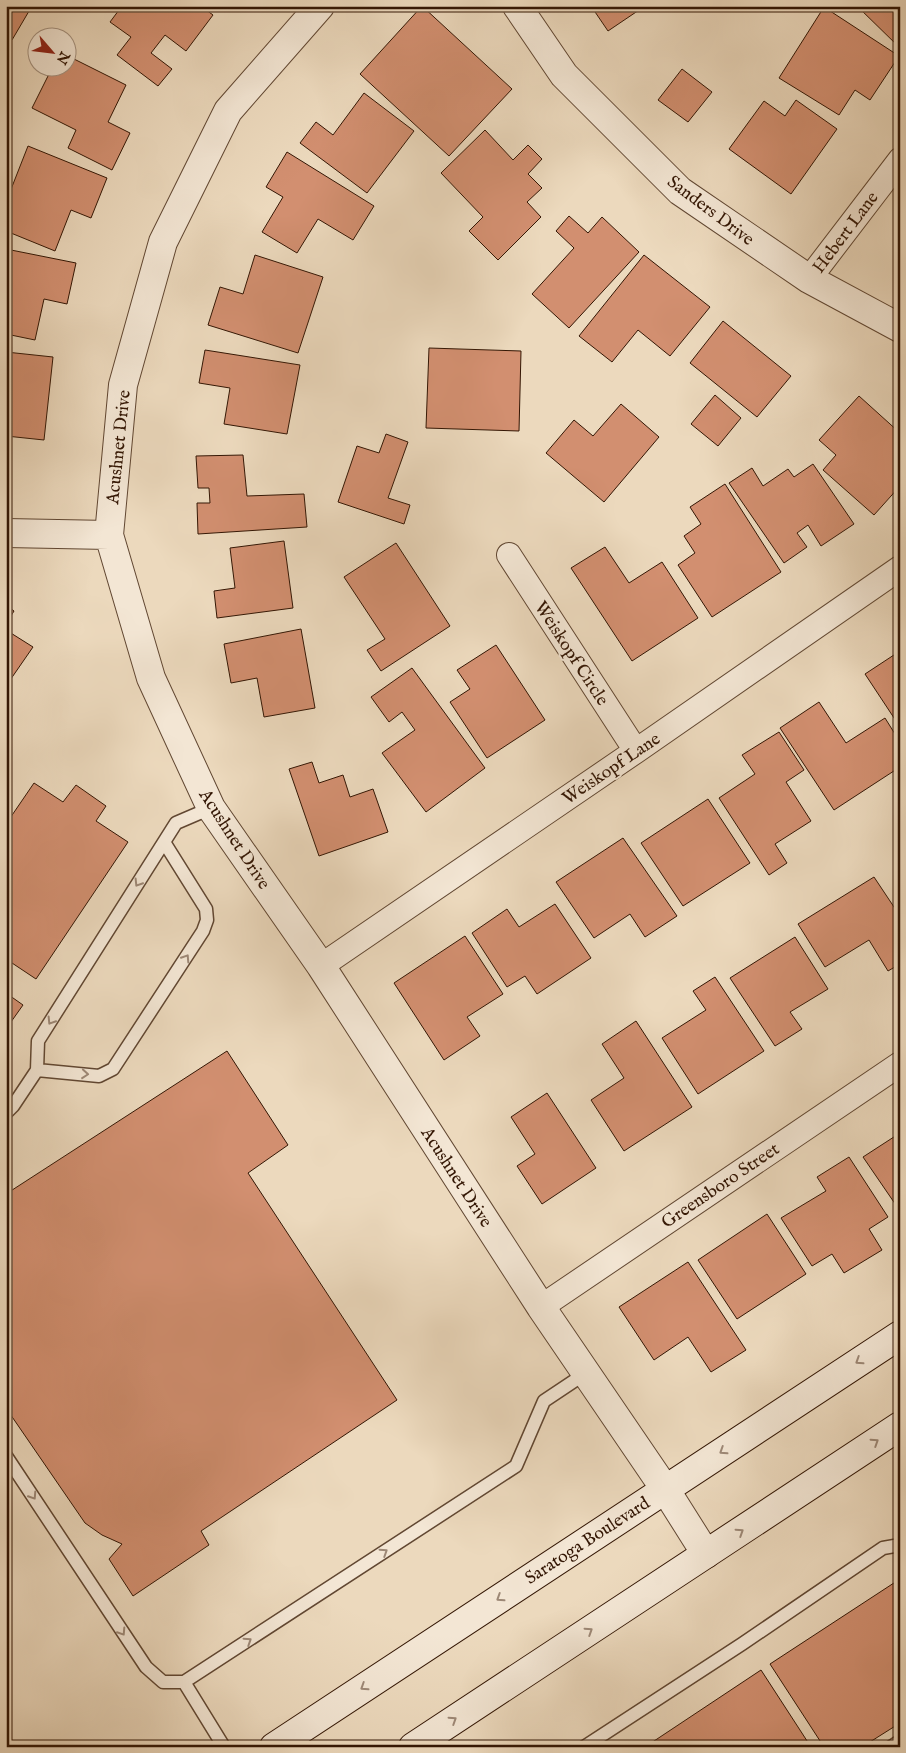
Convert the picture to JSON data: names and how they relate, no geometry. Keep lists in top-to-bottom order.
{
  "streets": {
    "street": [
      "Sanders Drive",
      "Hebert Lane",
      "Acushnet Drive",
      "Weiskopf Circle",
      "Weiskopf Lane",
      "Greensboro Street",
      "Saratoga Boulevard"
    ]
  },
  "crossings": [
    ["Sanders Drive", "Hebert Lane"],
    ["Acushnet Drive", "Weiskopf Lane"],
    ["Acushnet Drive", "Greensboro Street"],
    ["Acushnet Drive", "Saratoga Boulevard"],
    ["Weiskopf Circle", "Weiskopf Lane"]
  ],
  "north": "bottom right"
}
